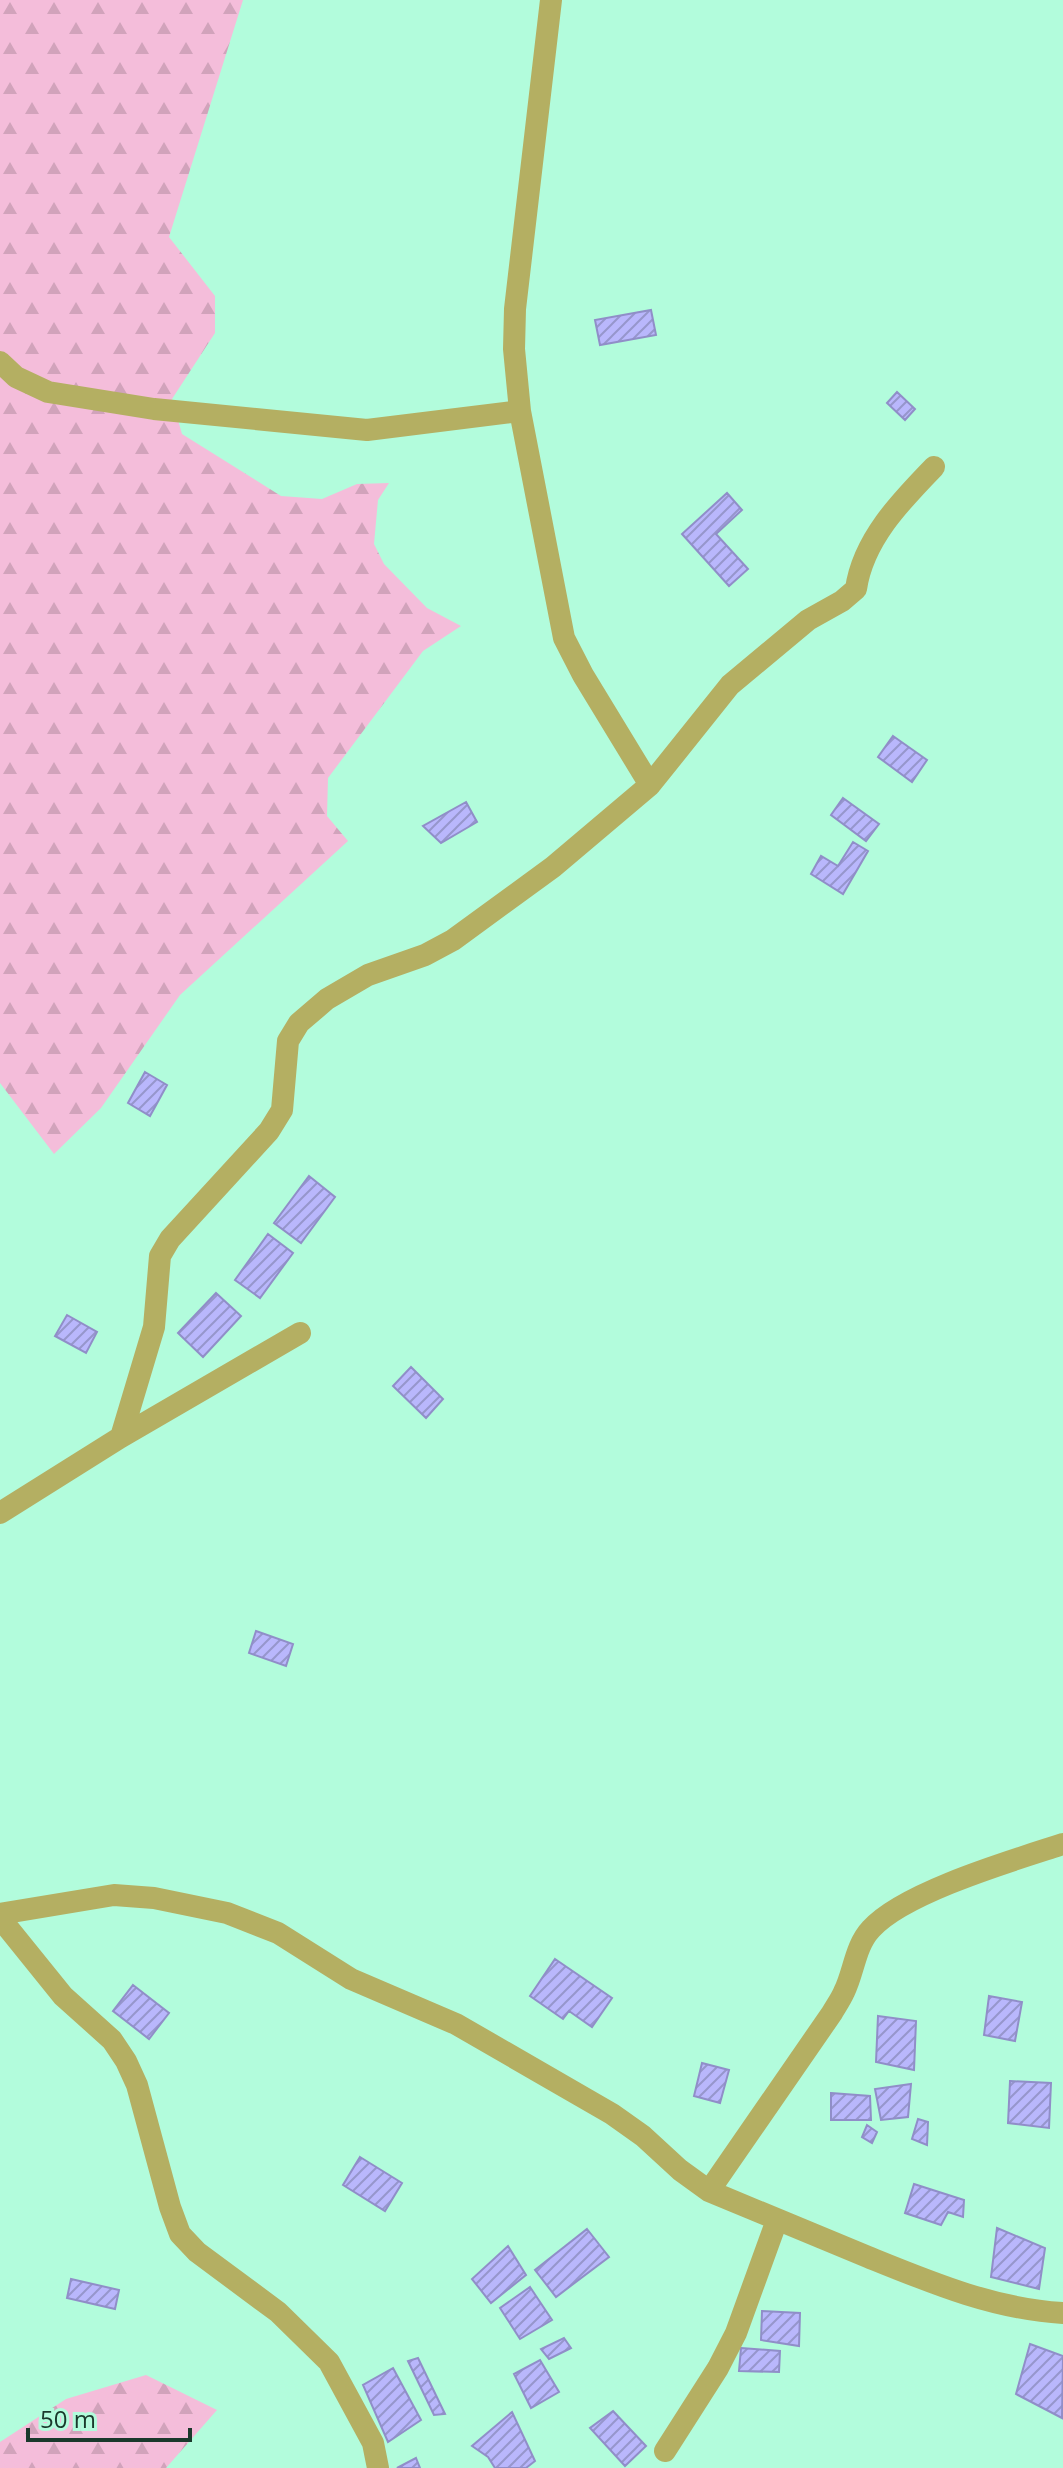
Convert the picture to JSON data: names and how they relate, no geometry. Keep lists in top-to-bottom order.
{
  "scale_bar": "50 m"
}
